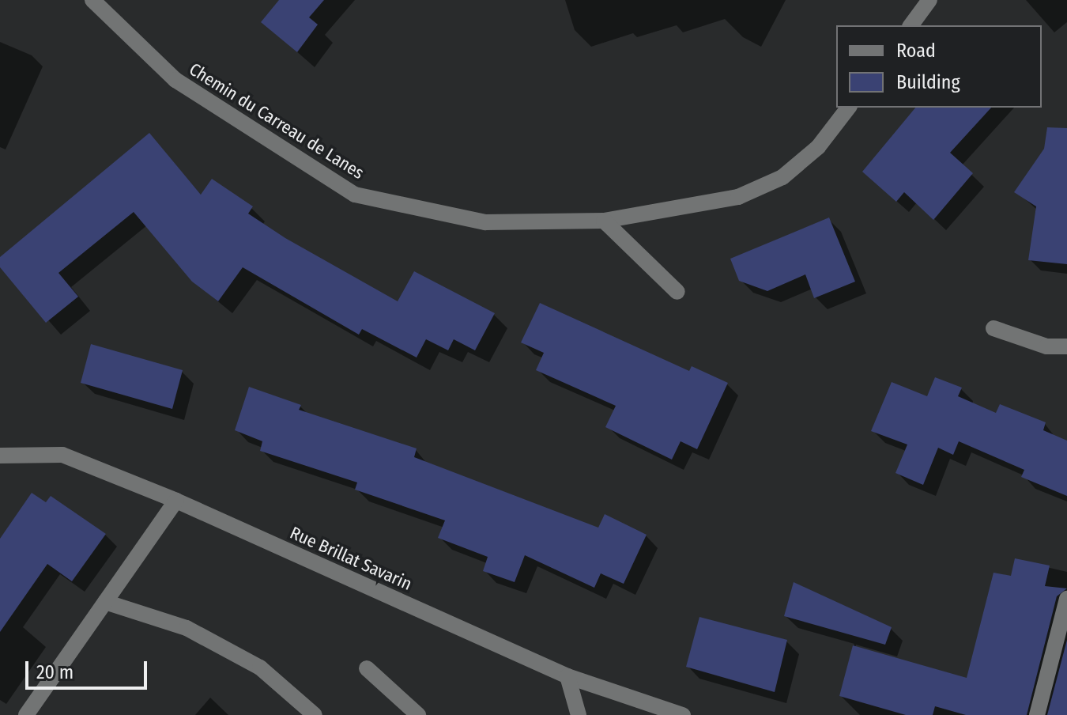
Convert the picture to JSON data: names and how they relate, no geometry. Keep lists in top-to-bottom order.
{
  "streets": {
    "street": ["Chemin du Carreau de Lanes", "Rue Brillat Savarin"]
  },
  "legend": ["Road", "Building"],
  "scale_bar": "20 m"
}
